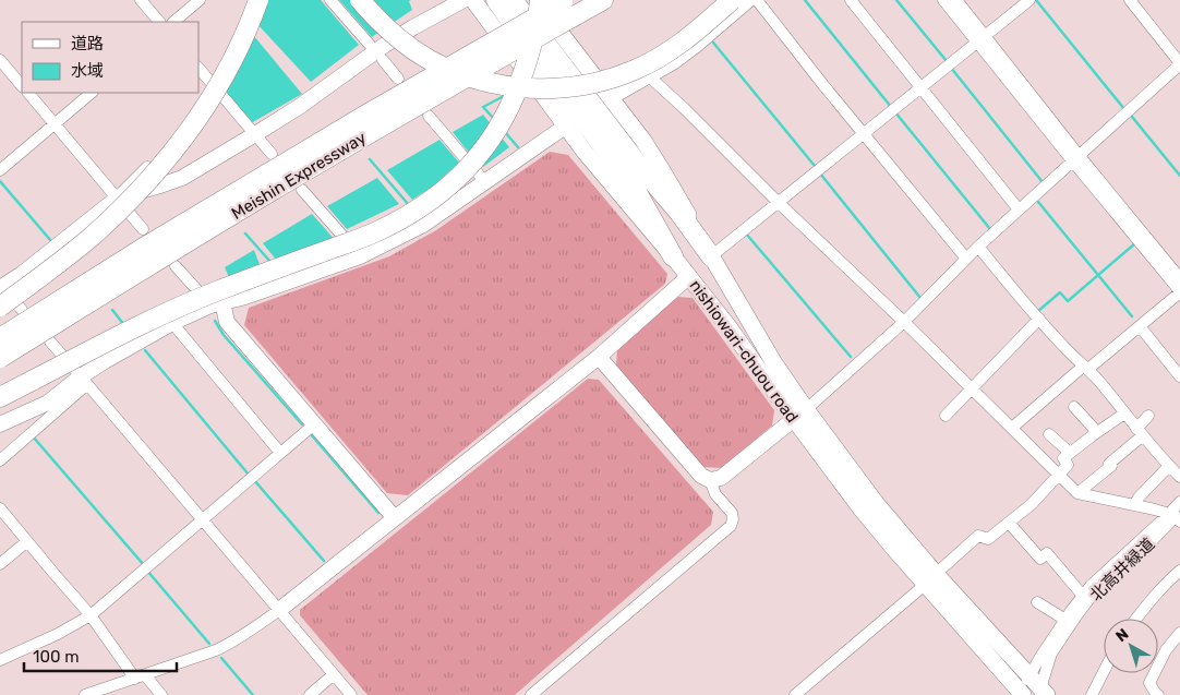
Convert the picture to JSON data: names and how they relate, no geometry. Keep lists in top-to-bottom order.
{
  "streets": {
    "highway": ["Meishin Expressway"],
    "main road": ["nishiowari-chuou road"],
    "street": ["北高井緑道"]
  },
  "crossings": [
    ["nishiowari-chuou road", "北高井緑道"]
  ],
  "legend": ["道路", "水域"],
  "scale_bar": "100 m",
  "north": "top left"
}
